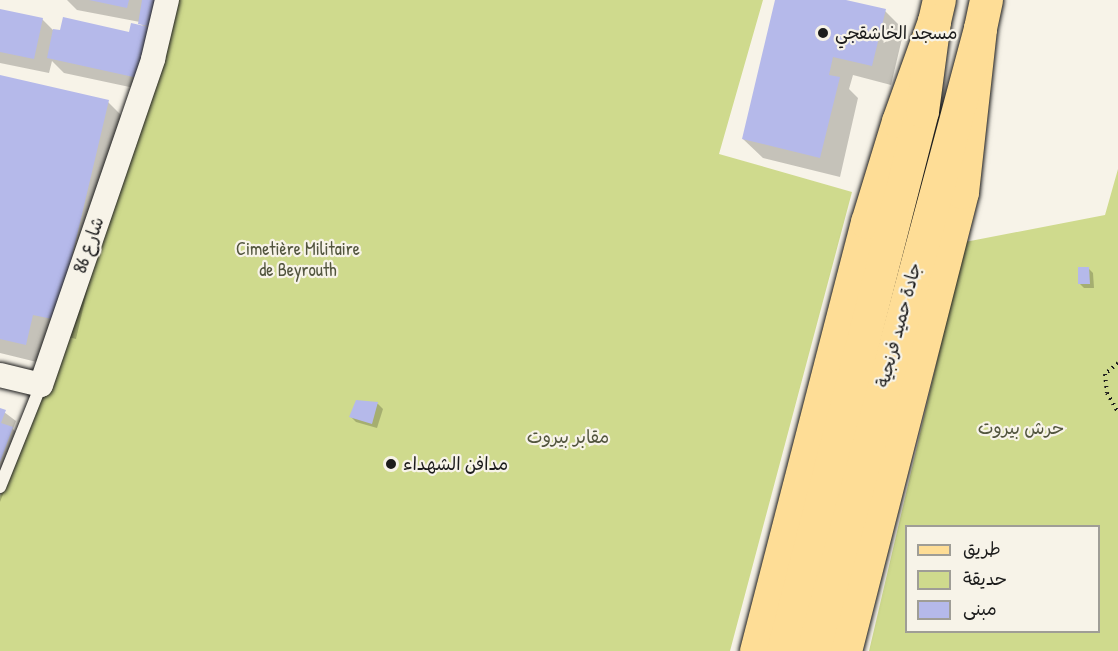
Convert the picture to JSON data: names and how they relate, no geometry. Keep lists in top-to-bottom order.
{
  "streets": {
    "main road": ["جادة حميد فرنجية"],
    "street": ["شارع 86"]
  },
  "parks": ["Cimetière Militaire de Beyrouth", "حرش بيروت", "مقابر بيروت"],
  "places": ["مسجد الخاشقجي", "مدافن الشهداء"],
  "legend": ["طريق", "حديقة", "مبنى"]
}
